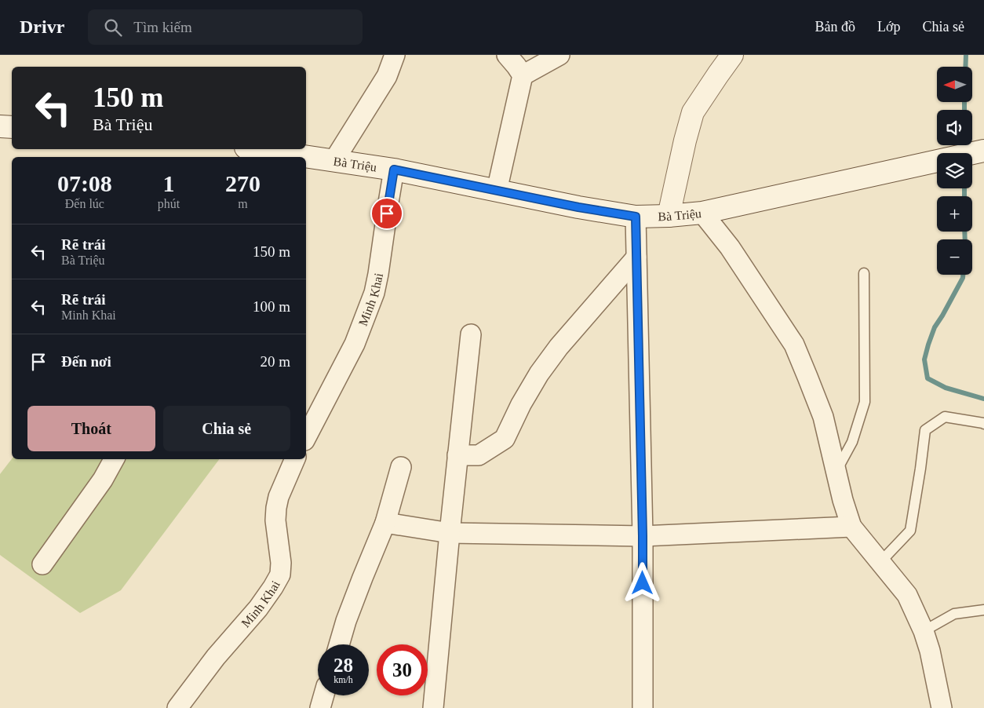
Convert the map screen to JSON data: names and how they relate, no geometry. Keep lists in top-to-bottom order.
{
  "streets": {
    "main road": ["Bà Triệu"],
    "street": ["Minh Khai"]
  },
  "crossings": [
    ["Bà Triệu", "Minh Khai"]
  ],
  "north": "left",
  "page": {
    "header": "Drivr",
    "search": "Tìm kiếm",
    "nav": ["Bản đồ", "Lớp", "Chia sẻ"],
    "map_buttons": ["+", "−"],
    "turn": ["150 m", "Bà Triệu"],
    "eta": [
      "07:08",
      "Đến lúc",
      "1",
      "phút",
      "270",
      "m"
    ],
    "list": [
      {
        "name": "Rẽ trái",
        "note": "Bà Triệu",
        "value": "150 m"
      },
      {
        "name": "Rẽ trái",
        "note": "Minh Khai",
        "value": "100 m"
      },
      {
        "name": "Đến nơi",
        "value": "20 m"
      }
    ],
    "buttons": ["Thoát", "Chia sẻ"],
    "speed": "28 km/h",
    "limit": "30"
  }
}
